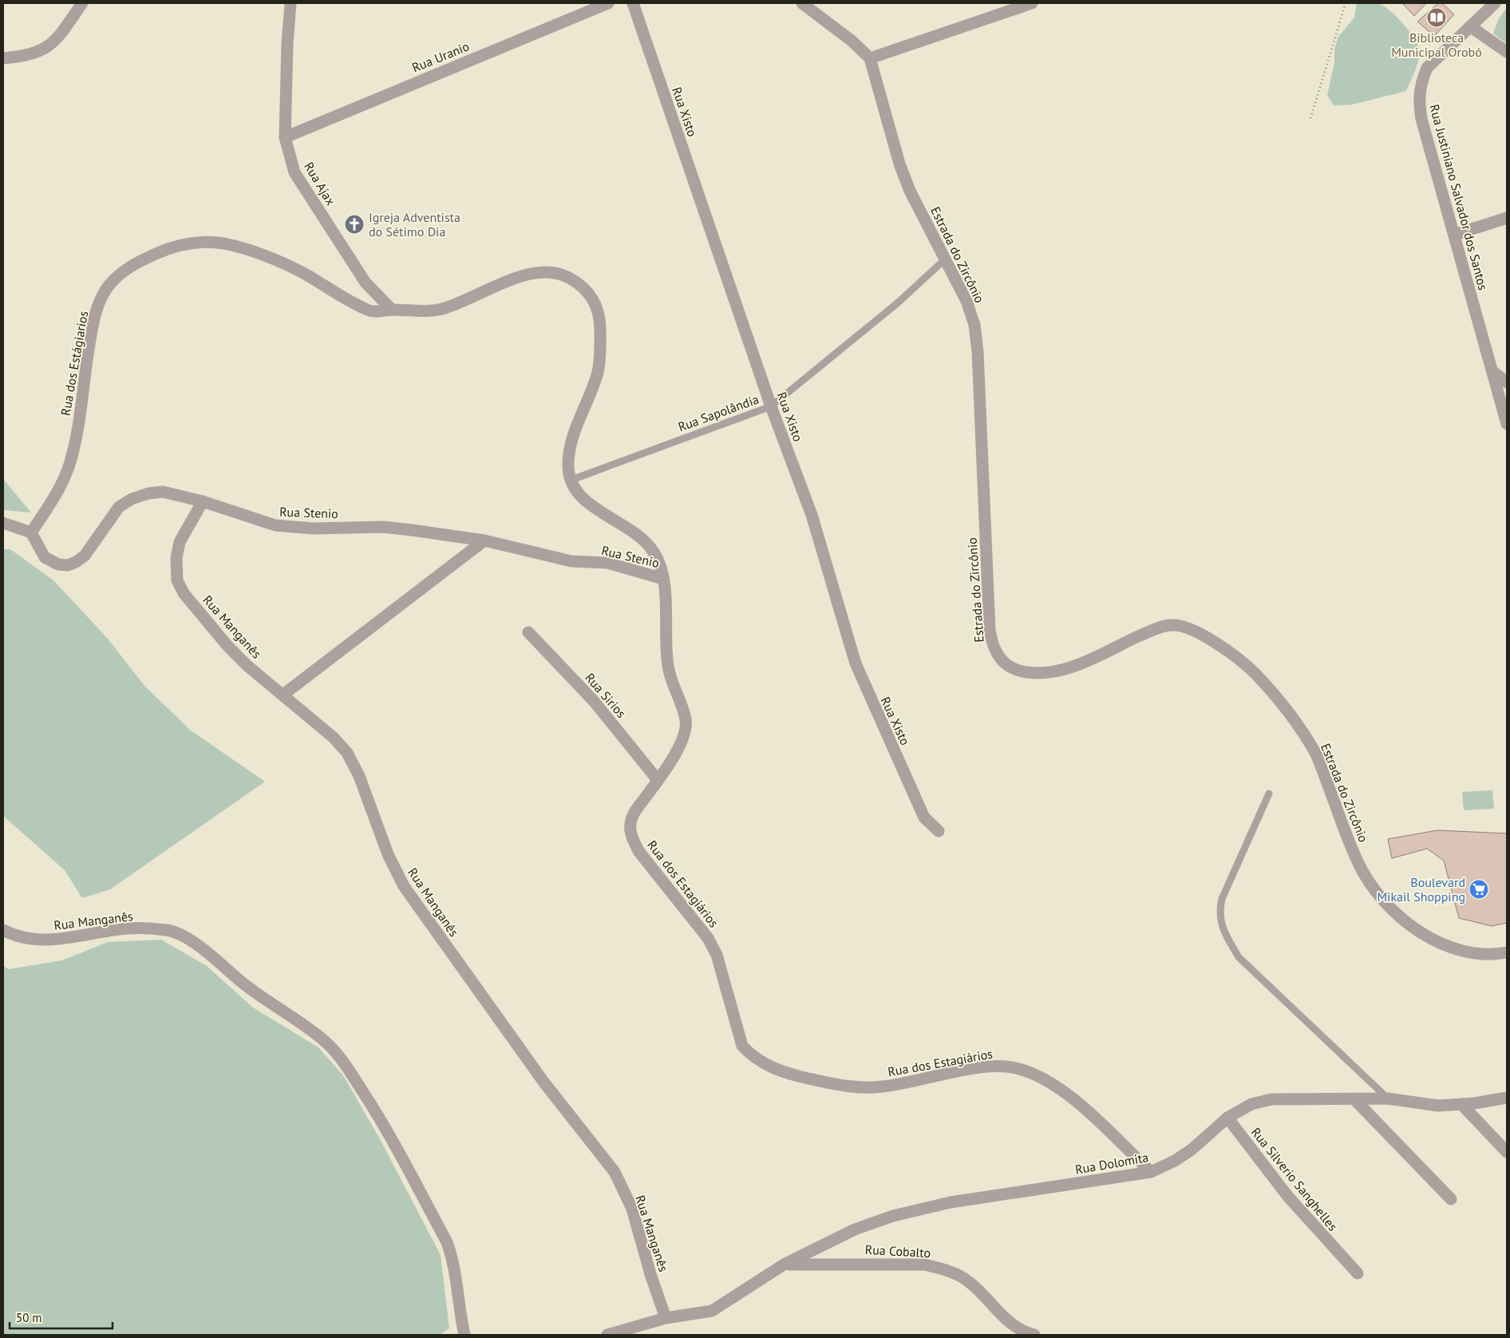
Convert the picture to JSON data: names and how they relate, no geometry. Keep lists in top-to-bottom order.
{
  "streets": {
    "street": [
      "Rua Uranio",
      "Rua Xisto",
      "Rua Ajax",
      "Rua Justiniano Salvador dos Santos",
      "Estrada do Zircônio",
      "Rua dos Estágiarios",
      "Rua Stenio",
      "Rua Manganês",
      "Rua Sirios",
      "Rua dos Estagiários",
      "Rua Dolomita",
      "Rua Silverio Sanghelles",
      "Rua Cobalto"
    ],
    "lane": ["Rua Sapolândia"]
  },
  "crossings": [
    ["Rua Uranio", "Rua Ajax"],
    ["Rua Xisto", "Rua Sapolândia"],
    ["Rua Ajax", "Rua dos Estágiarios"],
    ["Rua Ajax", "Rua dos Estagiários"],
    ["Estrada do Zircônio", "Rua Sapolândia"],
    ["Rua dos Estágiarios", "Rua Stenio"],
    ["Rua dos Estágiarios", "Rua dos Estagiários"],
    ["Rua Sapolândia", "Rua dos Estagiários"],
    ["Rua Stenio", "Rua Manganês"],
    ["Rua Stenio", "Rua dos Estagiários"],
    ["Rua Sirios", "Rua dos Estagiários"],
    ["Rua dos Estagiários", "Rua Dolomita"],
    ["Rua Dolomita", "Rua Silverio Sanghelles"],
    ["Rua Dolomita", "Rua Cobalto"]
  ],
  "places": {
    "library": ["Biblioteca Municipal Orobó"],
    "church": ["Igreja Adventista do Sétimo Dia"],
    "supermarket": ["Boulevard Mikail Shopping"]
  },
  "scale_bar": "50 m"
}
